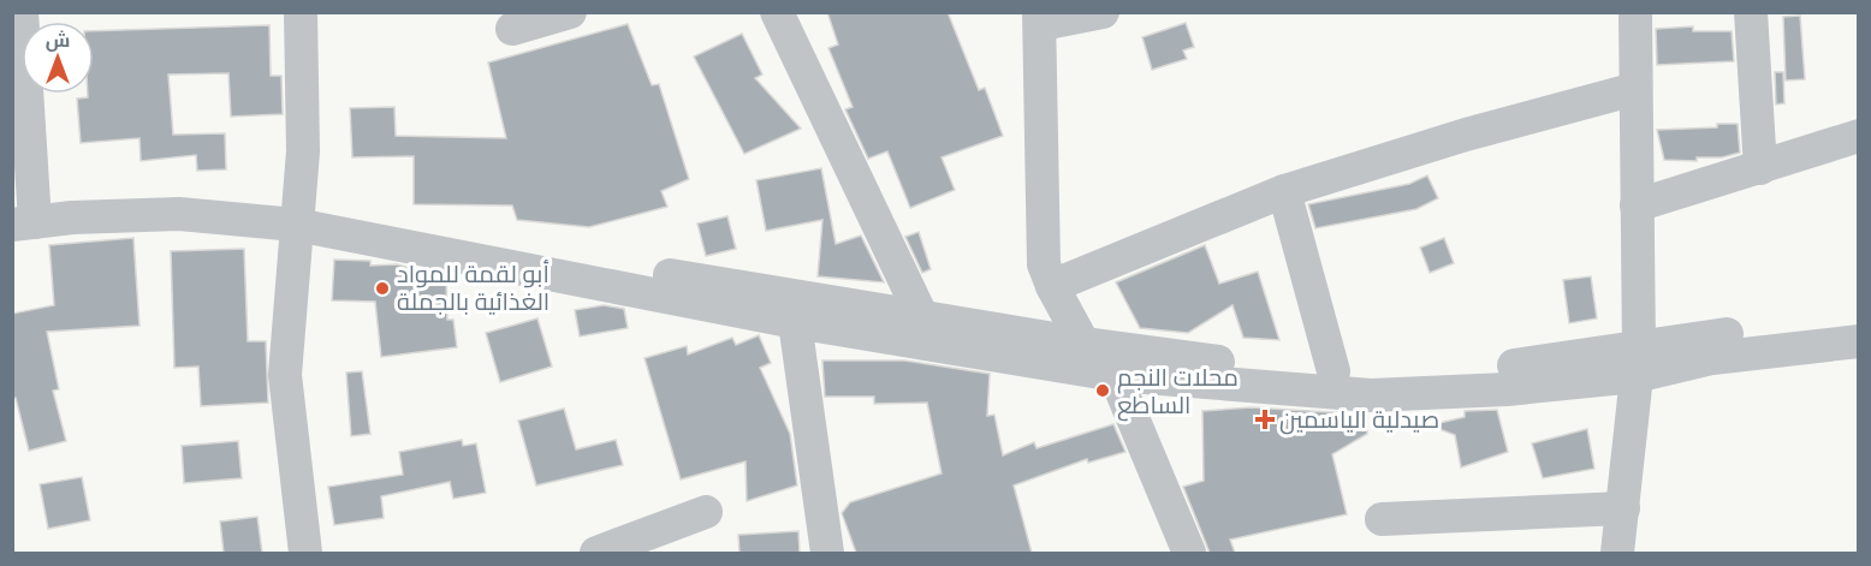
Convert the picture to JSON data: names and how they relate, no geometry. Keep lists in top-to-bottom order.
{
  "places": {
    "other": ["أبو لقمة للمواد الغذائية بالجملة", "محلات النجم الساطع"],
    "health": ["صيدلية الياسمين"]
  },
  "north": "top"
}
